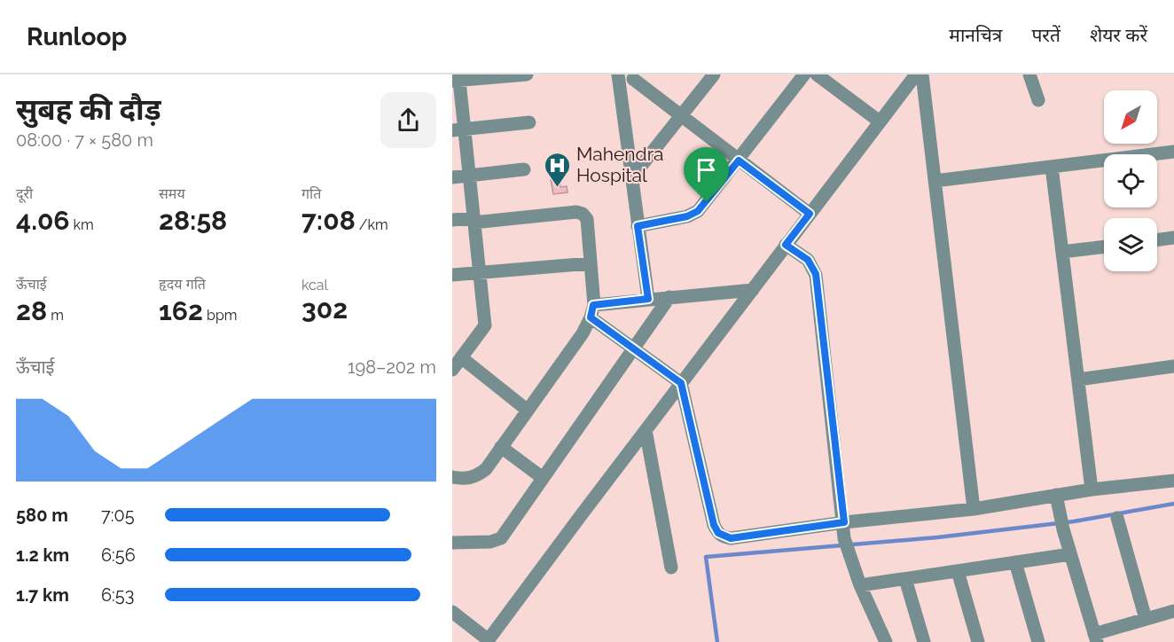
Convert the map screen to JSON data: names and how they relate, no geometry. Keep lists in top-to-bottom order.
{
  "places": {
    "hospital": ["Mahendra Hospital"]
  },
  "north": "bottom left",
  "page": {
    "header": "Runloop",
    "nav": ["मानचित्र", "परतें", "शेयर करें"],
    "heading": ["सुबह की दौड़", "08:00 · 7 × 580 m"],
    "stats": [
      ["दूरी", "4.06 km"],
      ["समय", "28:58"],
      ["गति", "7:08 /km"],
      ["ऊँचाई", "28 m"],
      ["हृदय गति", "162 bpm"],
      ["kcal", "302"]
    ],
    "chart": ["ऊँचाई", "198–202 m"],
    "list": [
      {
        "name": "580 m",
        "note": "7:05"
      },
      {
        "name": "1.2 km",
        "note": "6:56"
      },
      {
        "name": "1.7 km",
        "note": "6:53"
      }
    ]
  }
}
